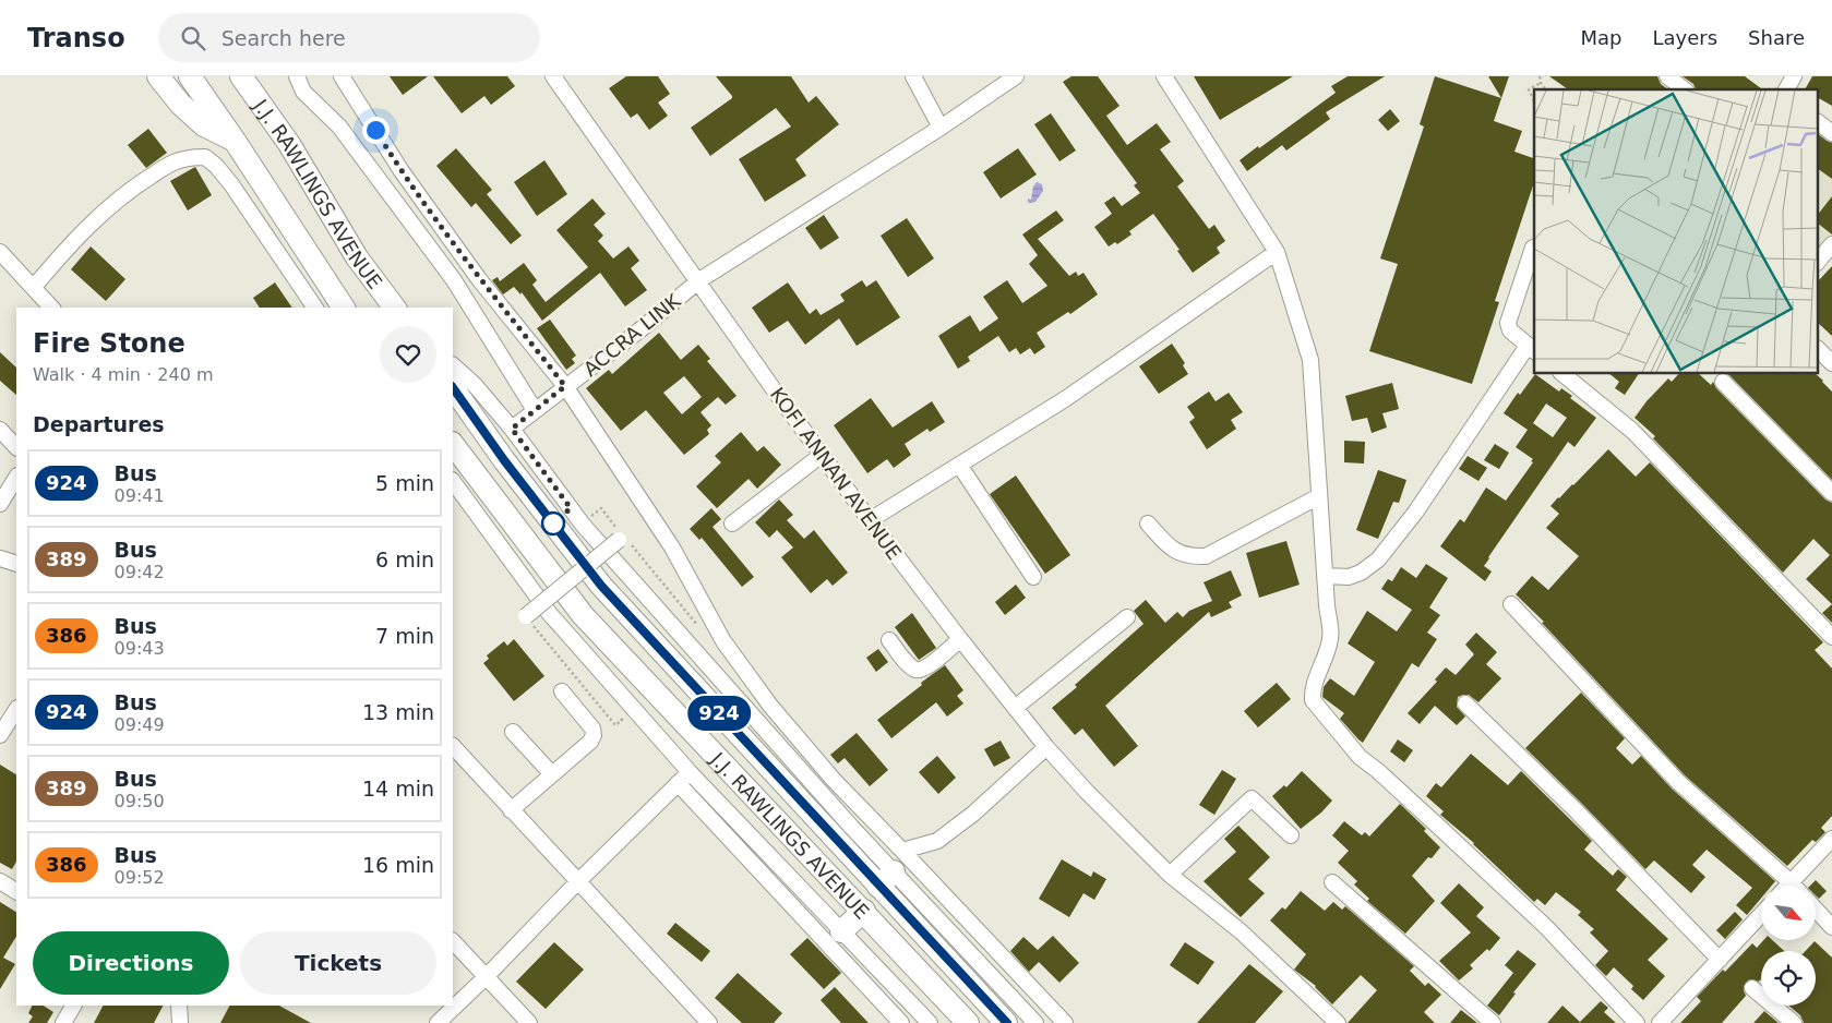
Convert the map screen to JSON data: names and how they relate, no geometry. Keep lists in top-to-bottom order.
{
  "streets": {
    "highway": ["J.J. RAWLINGS AVENUE"],
    "street": ["ACCRA LINK", "KOFI ANNAN AVENUE"]
  },
  "crossings": [
    ["ACCRA LINK", "KOFI ANNAN AVENUE"]
  ],
  "lines": ["bus line 924"],
  "north": "bottom right",
  "page": {
    "header": "Transo",
    "search": "Search here",
    "nav": ["Map", "Layers", "Share"],
    "on_map": "924",
    "heading": [
      ["Fire Stone", "Walk · 4 min · 240 m"],
      "Departures"
    ],
    "list": [
      {
        "mark": "924",
        "name": "Bus",
        "note": "09:41",
        "value": "5 min"
      },
      {
        "mark": "389",
        "name": "Bus",
        "note": "09:42",
        "value": "6 min"
      },
      {
        "mark": "386",
        "name": "Bus",
        "note": "09:43",
        "value": "7 min"
      },
      {
        "mark": "924",
        "name": "Bus",
        "note": "09:49",
        "value": "13 min"
      },
      {
        "mark": "389",
        "name": "Bus",
        "note": "09:50",
        "value": "14 min"
      },
      {
        "mark": "386",
        "name": "Bus",
        "note": "09:52",
        "value": "16 min"
      }
    ],
    "buttons": ["Directions", "Tickets"]
  }
}
